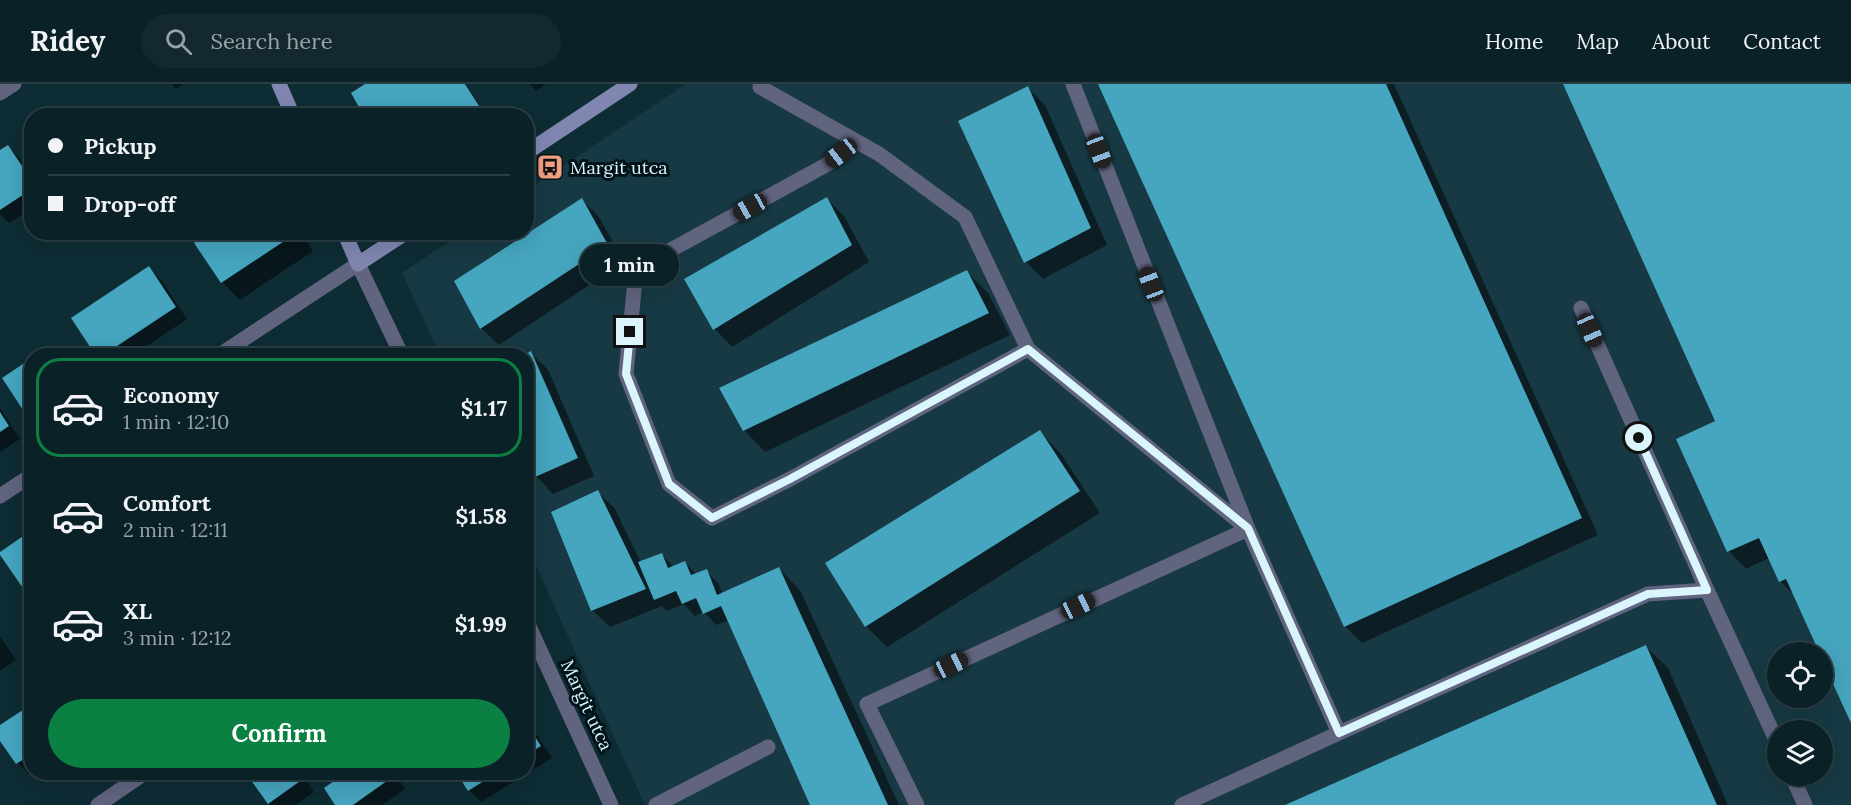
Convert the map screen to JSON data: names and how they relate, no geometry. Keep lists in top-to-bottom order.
{
  "streets": {
    "street": ["Margit utca"]
  },
  "places": {
    "bus stop": ["Margit utca"]
  },
  "page": {
    "header": "Ridey",
    "search": "Search here",
    "nav": [
      "Home",
      "Map",
      "About",
      "Contact"
    ],
    "banner": ["Pickup", "Drop-off"],
    "bubble": "1 min",
    "list": [
      {
        "name": "Economy",
        "note": "1 min · 12:10",
        "value": "$1.17"
      },
      {
        "name": "Comfort",
        "note": "2 min · 12:11",
        "value": "$1.58"
      },
      {
        "name": "XL",
        "note": "3 min · 12:12",
        "value": "$1.99"
      }
    ],
    "buttons": "Confirm"
  }
}
